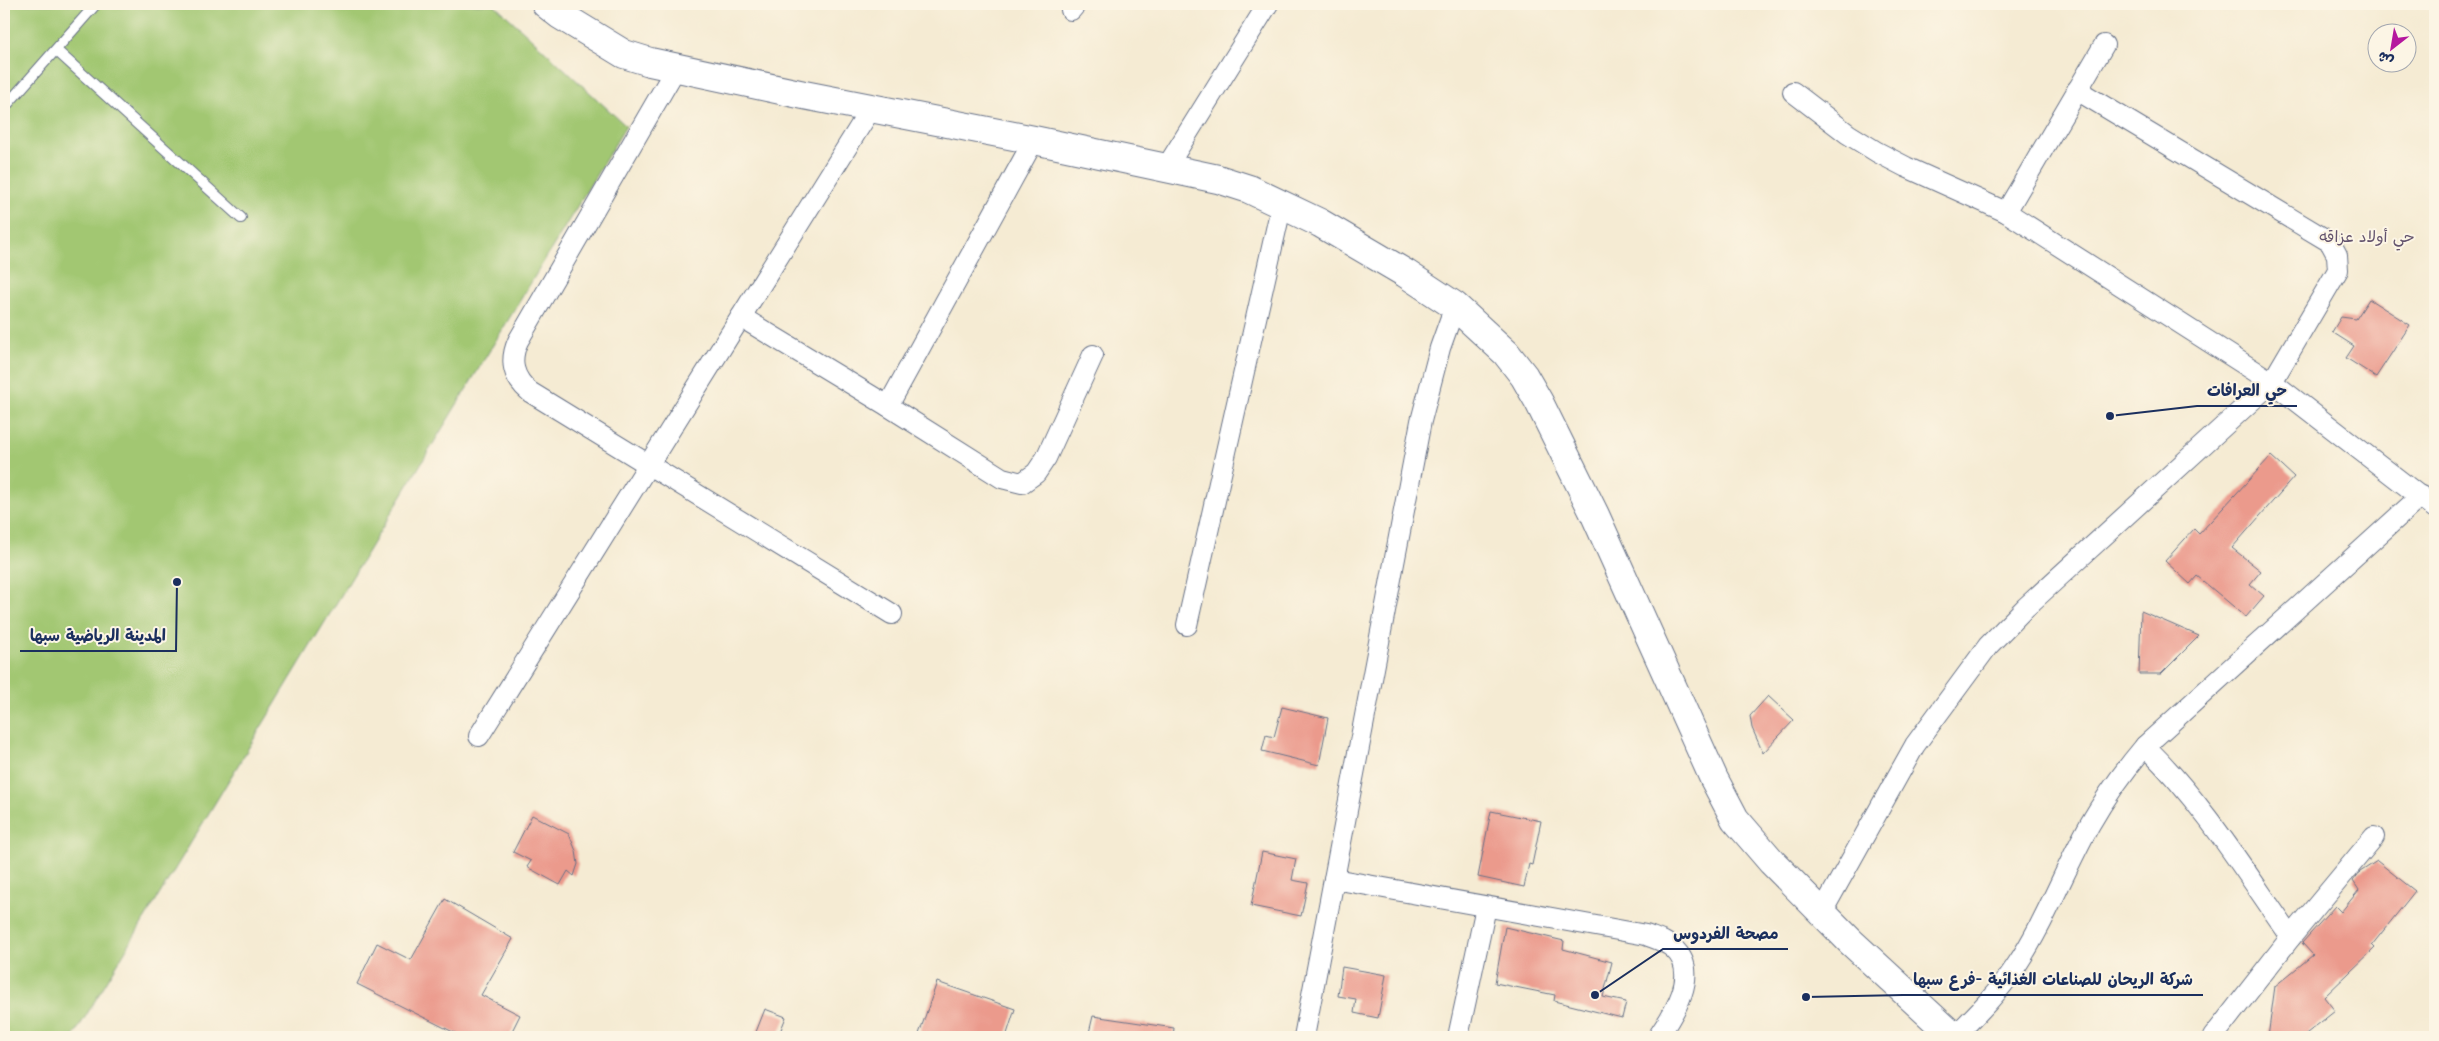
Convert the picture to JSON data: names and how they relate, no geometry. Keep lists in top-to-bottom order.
{
  "districts": ["حي أولاد عزاقه"],
  "places": [
    "حي العرافات",
    "المدينة الرياضية سبها",
    "مصحة الفردوس",
    "شركة الريحان للصناعات الغذائية -فرع سبها"
  ],
  "north": "bottom left"
}
